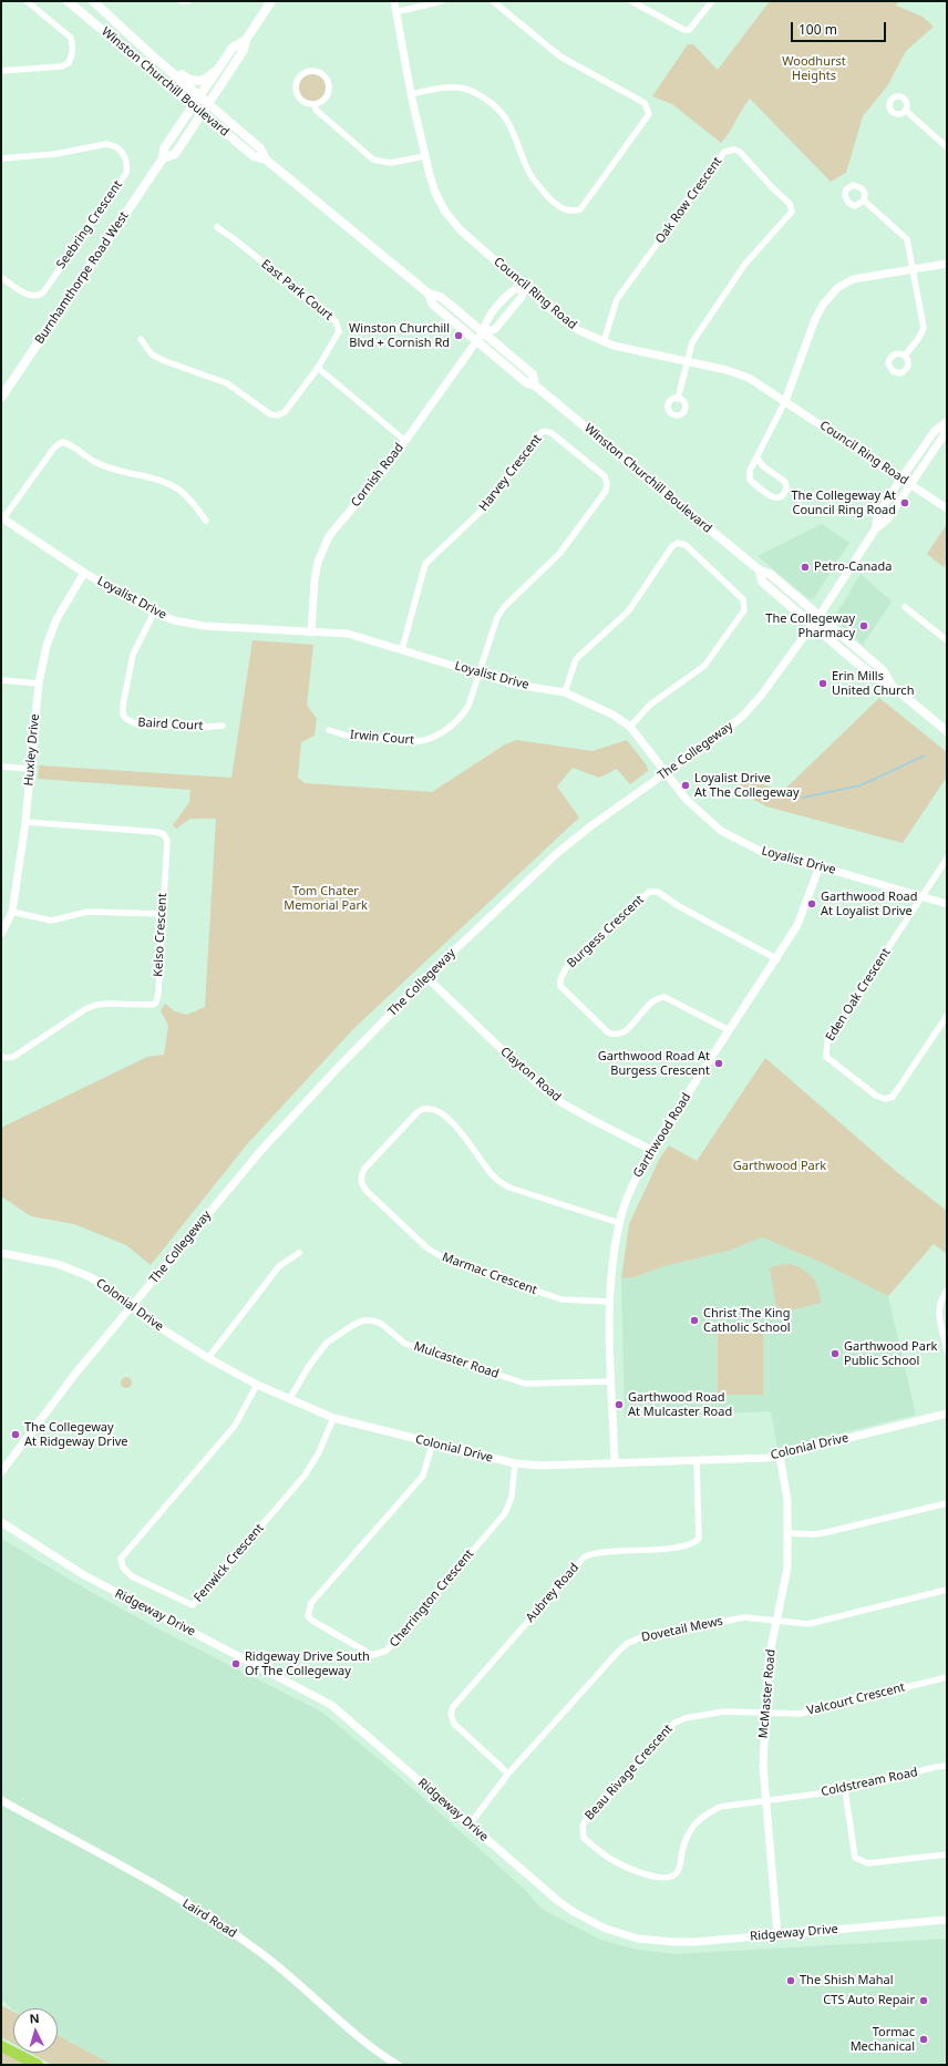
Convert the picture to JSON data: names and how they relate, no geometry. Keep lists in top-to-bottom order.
{
  "streets": {
    "main road": ["Winston Churchill Boulevard", "Burnhamthorpe Road West"],
    "street": [
      "Oak Row Crescent",
      "Seebring Crescent",
      "East Park Court",
      "Council Ring Road",
      "Harvey Crescent",
      "Cornish Road",
      "Loyalist Drive",
      "Baird Court",
      "Irwin Court",
      "Huxley Drive",
      "The Collegeway",
      "Burgess Crescent",
      "Kelso Crescent",
      "Eden Oak Crescent",
      "Clayton Road",
      "Garthwood Road",
      "Marmac Crescent",
      "Colonial Drive",
      "Mulcaster Road",
      "Fenwick Crescent",
      "Aubrey Road",
      "Cherrington Crescent",
      "Ridgeway Drive",
      "Dovetail Mews",
      "McMaster Road",
      "Valcourt Crescent",
      "Beau Rivage Crescent",
      "Coldstream Road",
      "Laird Road"
    ]
  },
  "crossings": [
    ["Winston Churchill Boulevard", "Burnhamthorpe Road West"],
    ["Winston Churchill Boulevard", "Cornish Road"],
    ["Winston Churchill Boulevard", "The Collegeway"],
    ["Oak Row Crescent", "Council Ring Road"],
    ["Council Ring Road", "The Collegeway"],
    ["Harvey Crescent", "Loyalist Drive"],
    ["Harvey Crescent", "Irwin Court"],
    ["Cornish Road", "Loyalist Drive"],
    ["Loyalist Drive", "Baird Court"],
    ["Loyalist Drive", "Irwin Court"],
    ["Loyalist Drive", "Huxley Drive"],
    ["Loyalist Drive", "The Collegeway"],
    ["Loyalist Drive", "Eden Oak Crescent"],
    ["Loyalist Drive", "Garthwood Road"],
    ["Huxley Drive", "Kelso Crescent"],
    ["The Collegeway", "Clayton Road"],
    ["The Collegeway", "Colonial Drive"],
    ["Burgess Crescent", "Garthwood Road"],
    ["Clayton Road", "Garthwood Road"],
    ["Garthwood Road", "Marmac Crescent"],
    ["Garthwood Road", "Colonial Drive"],
    ["Garthwood Road", "Mulcaster Road"],
    ["Colonial Drive", "Mulcaster Road"],
    ["Colonial Drive", "Fenwick Crescent"],
    ["Colonial Drive", "Aubrey Road"],
    ["Colonial Drive", "Cherrington Crescent"],
    ["Colonial Drive", "McMaster Road"],
    ["Aubrey Road", "Dovetail Mews"],
    ["Ridgeway Drive", "Dovetail Mews"],
    ["Ridgeway Drive", "McMaster Road"],
    ["Dovetail Mews", "McMaster Road"],
    ["McMaster Road", "Valcourt Crescent"],
    ["McMaster Road", "Beau Rivage Crescent"],
    ["McMaster Road", "Coldstream Road"],
    ["Valcourt Crescent", "Beau Rivage Crescent"],
    ["Beau Rivage Crescent", "Coldstream Road"]
  ],
  "parks": ["Woodhurst Heights", "Tom Chater Memorial Park", "Garthwood Park"],
  "places": [
    "Winston Churchill Blvd + Cornish Rd",
    "The Collegeway At Council Ring Road",
    "Petro-Canada",
    "The Collegeway Pharmacy",
    "Erin Mills United Church",
    "Loyalist Drive At The Collegeway",
    "Garthwood Road At Loyalist Drive",
    "Garthwood Road At Burgess Crescent",
    "Christ The King Catholic School",
    "Garthwood Park Public School",
    "Garthwood Road At Mulcaster Road",
    "The Collegeway At Ridgeway Drive",
    "Ridgeway Drive South Of The Collegeway",
    "The Shish Mahal",
    "CTS Auto Repair",
    "Tormac Mechanical"
  ],
  "scale_bar": "100 m",
  "north": "top"
}
